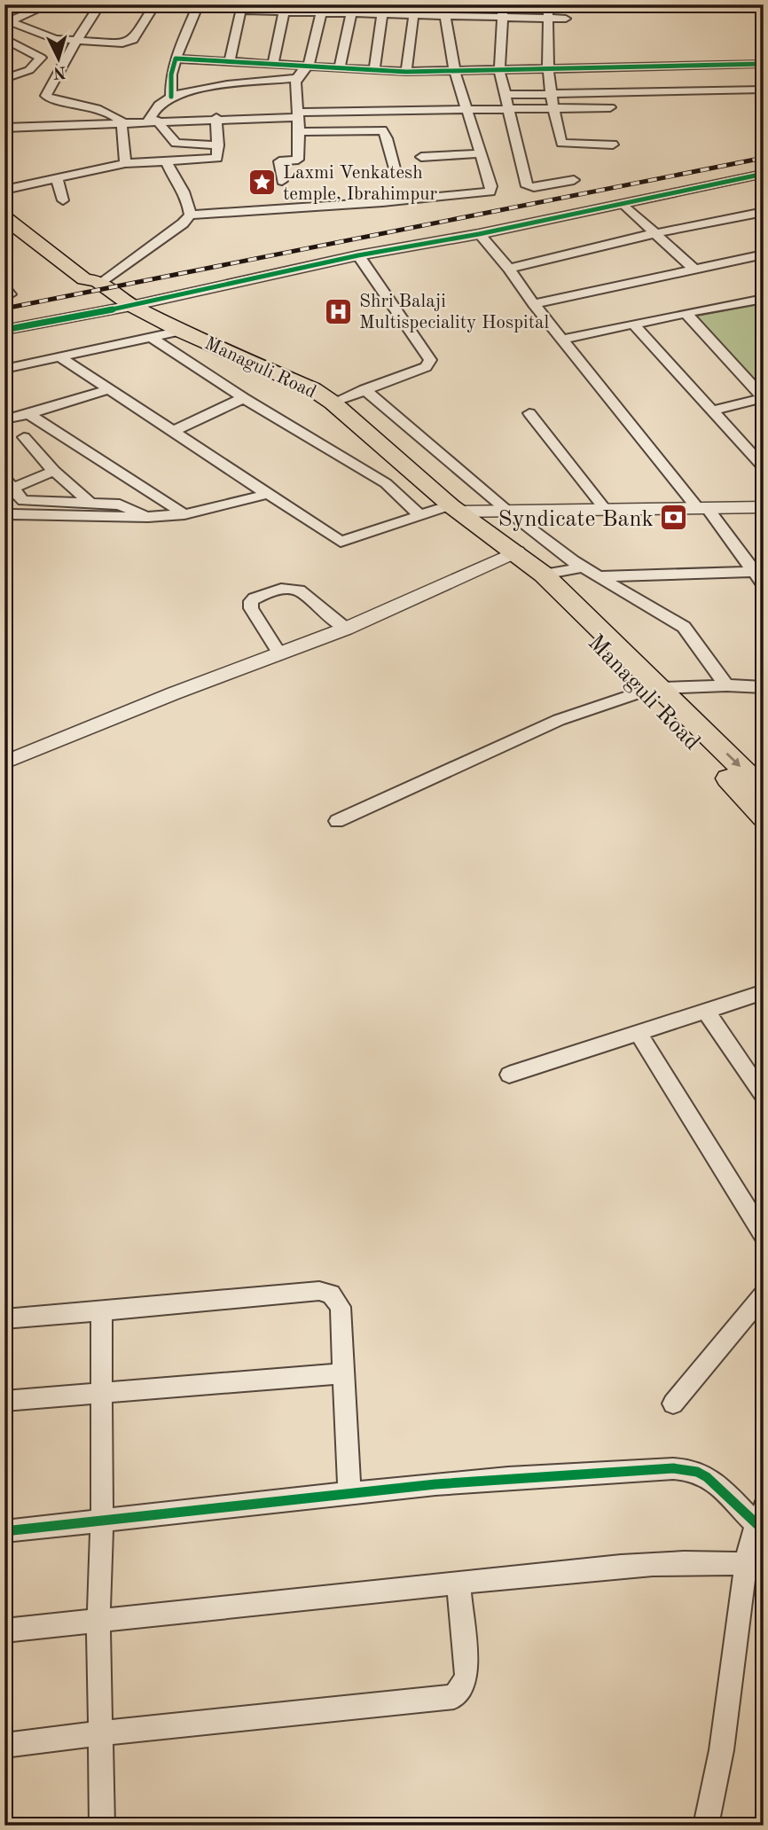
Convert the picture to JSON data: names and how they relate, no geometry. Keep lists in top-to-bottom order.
{
  "streets": {
    "main road": ["Managuli Road"]
  },
  "places": {
    "place": ["Laxmi Venkatesh temple, Ibrahimpur"],
    "hospital": ["Shri Balaji Multispeciality Hospital"],
    "bank": ["Syndicate Bank"]
  },
  "north": "bottom"
}
